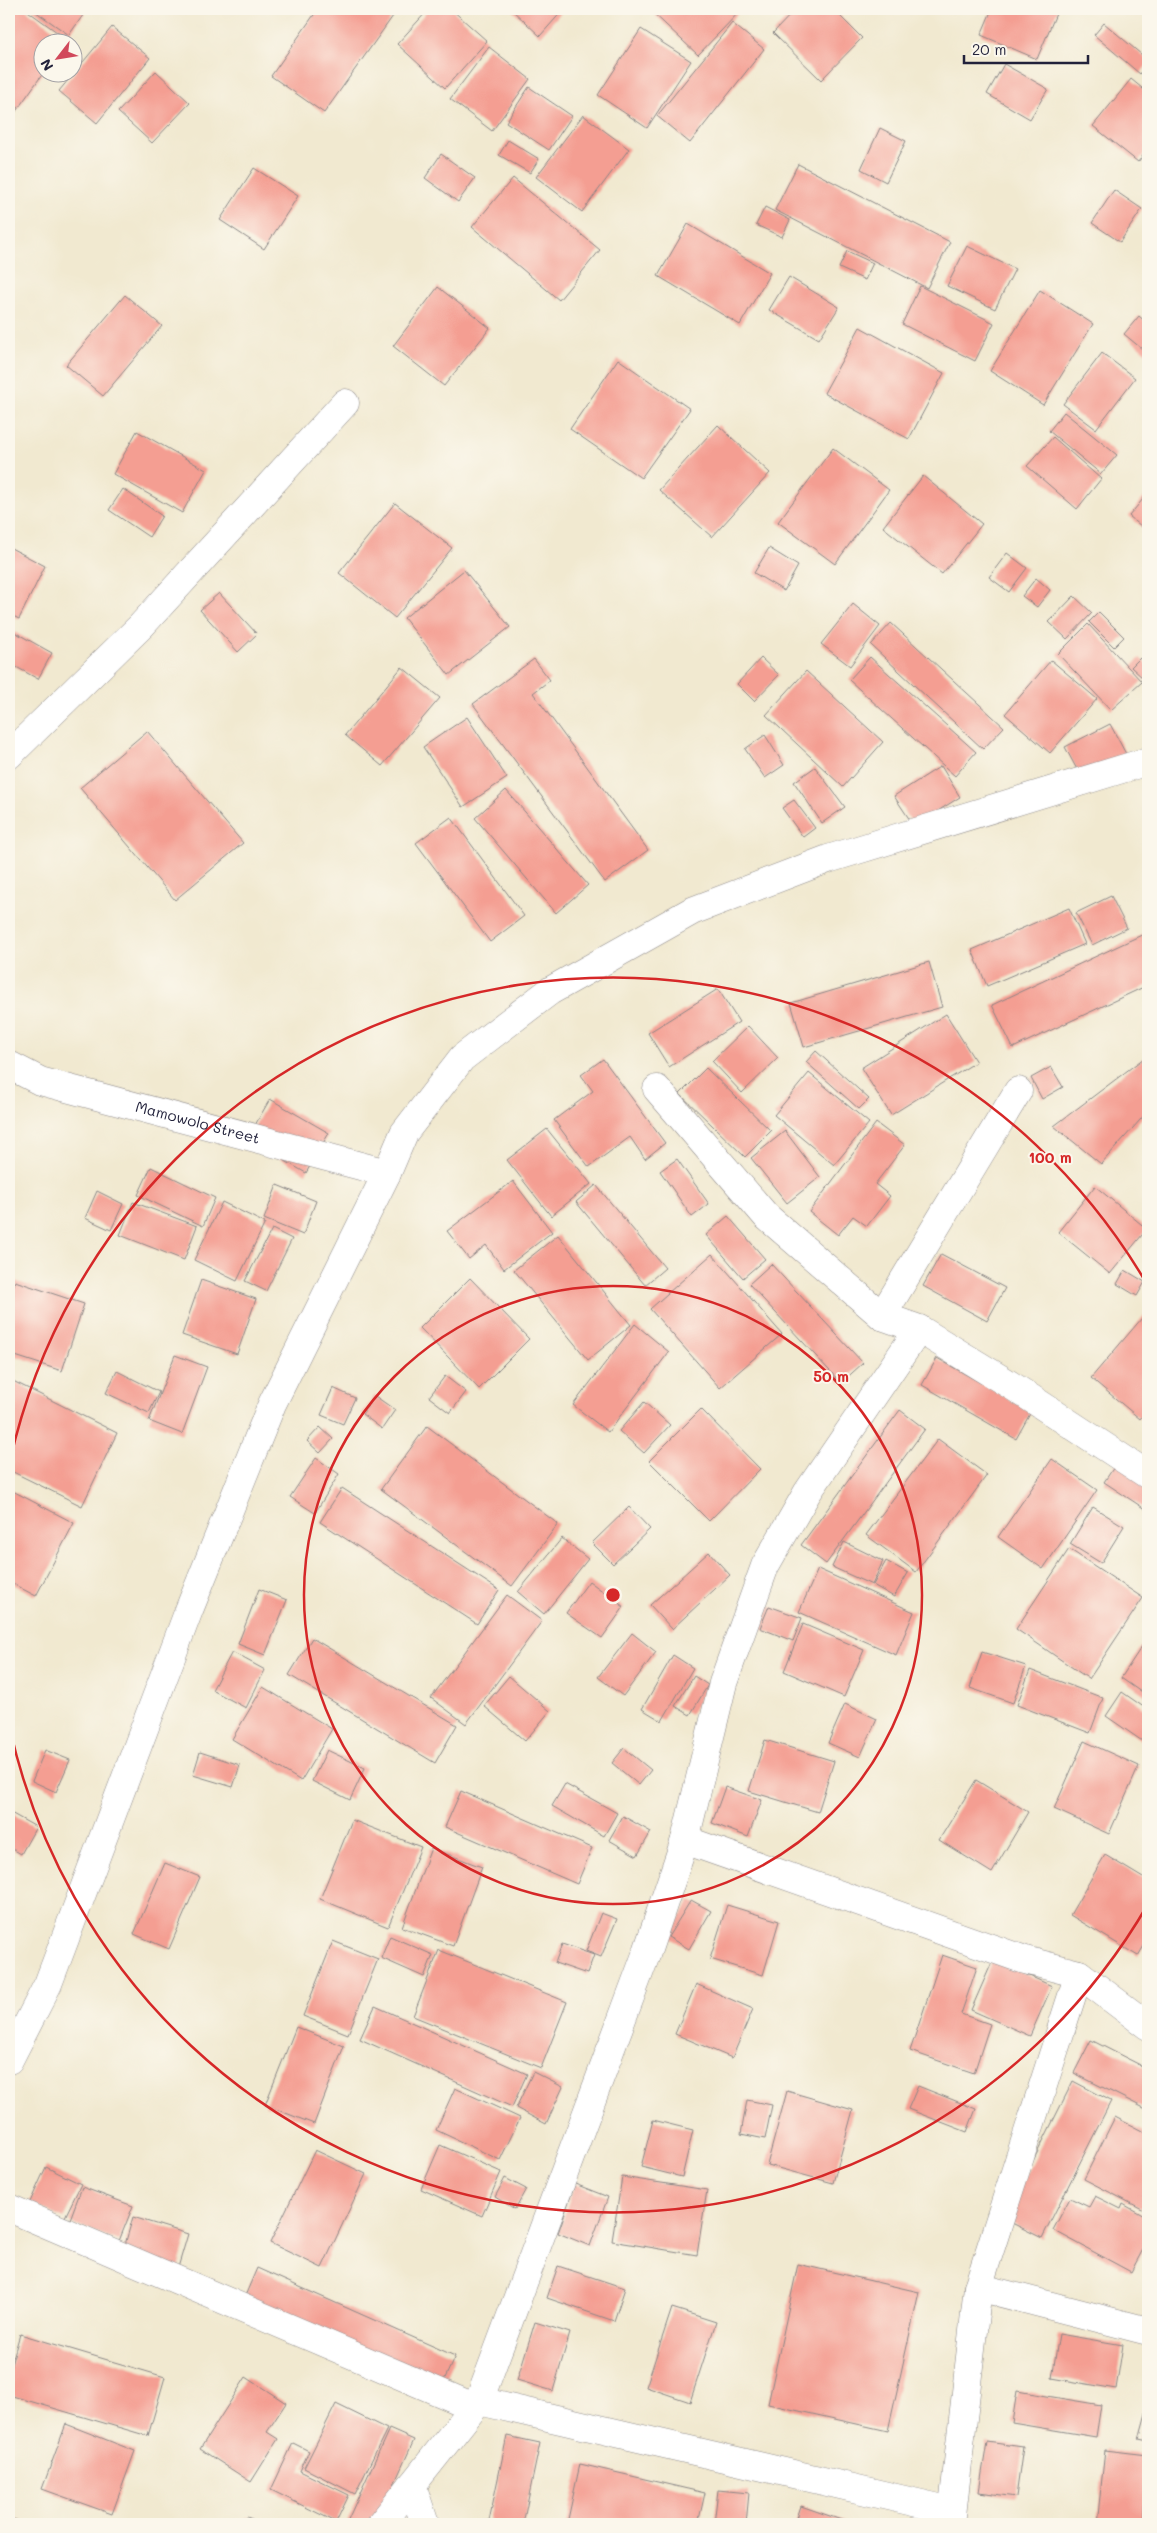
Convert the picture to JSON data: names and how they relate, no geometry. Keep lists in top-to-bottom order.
{
  "streets": {
    "street": ["Mamowolo Street"]
  },
  "scale_bar": "20 m",
  "north": "bottom left",
  "rings": ["100 m", "50 m"]
}
